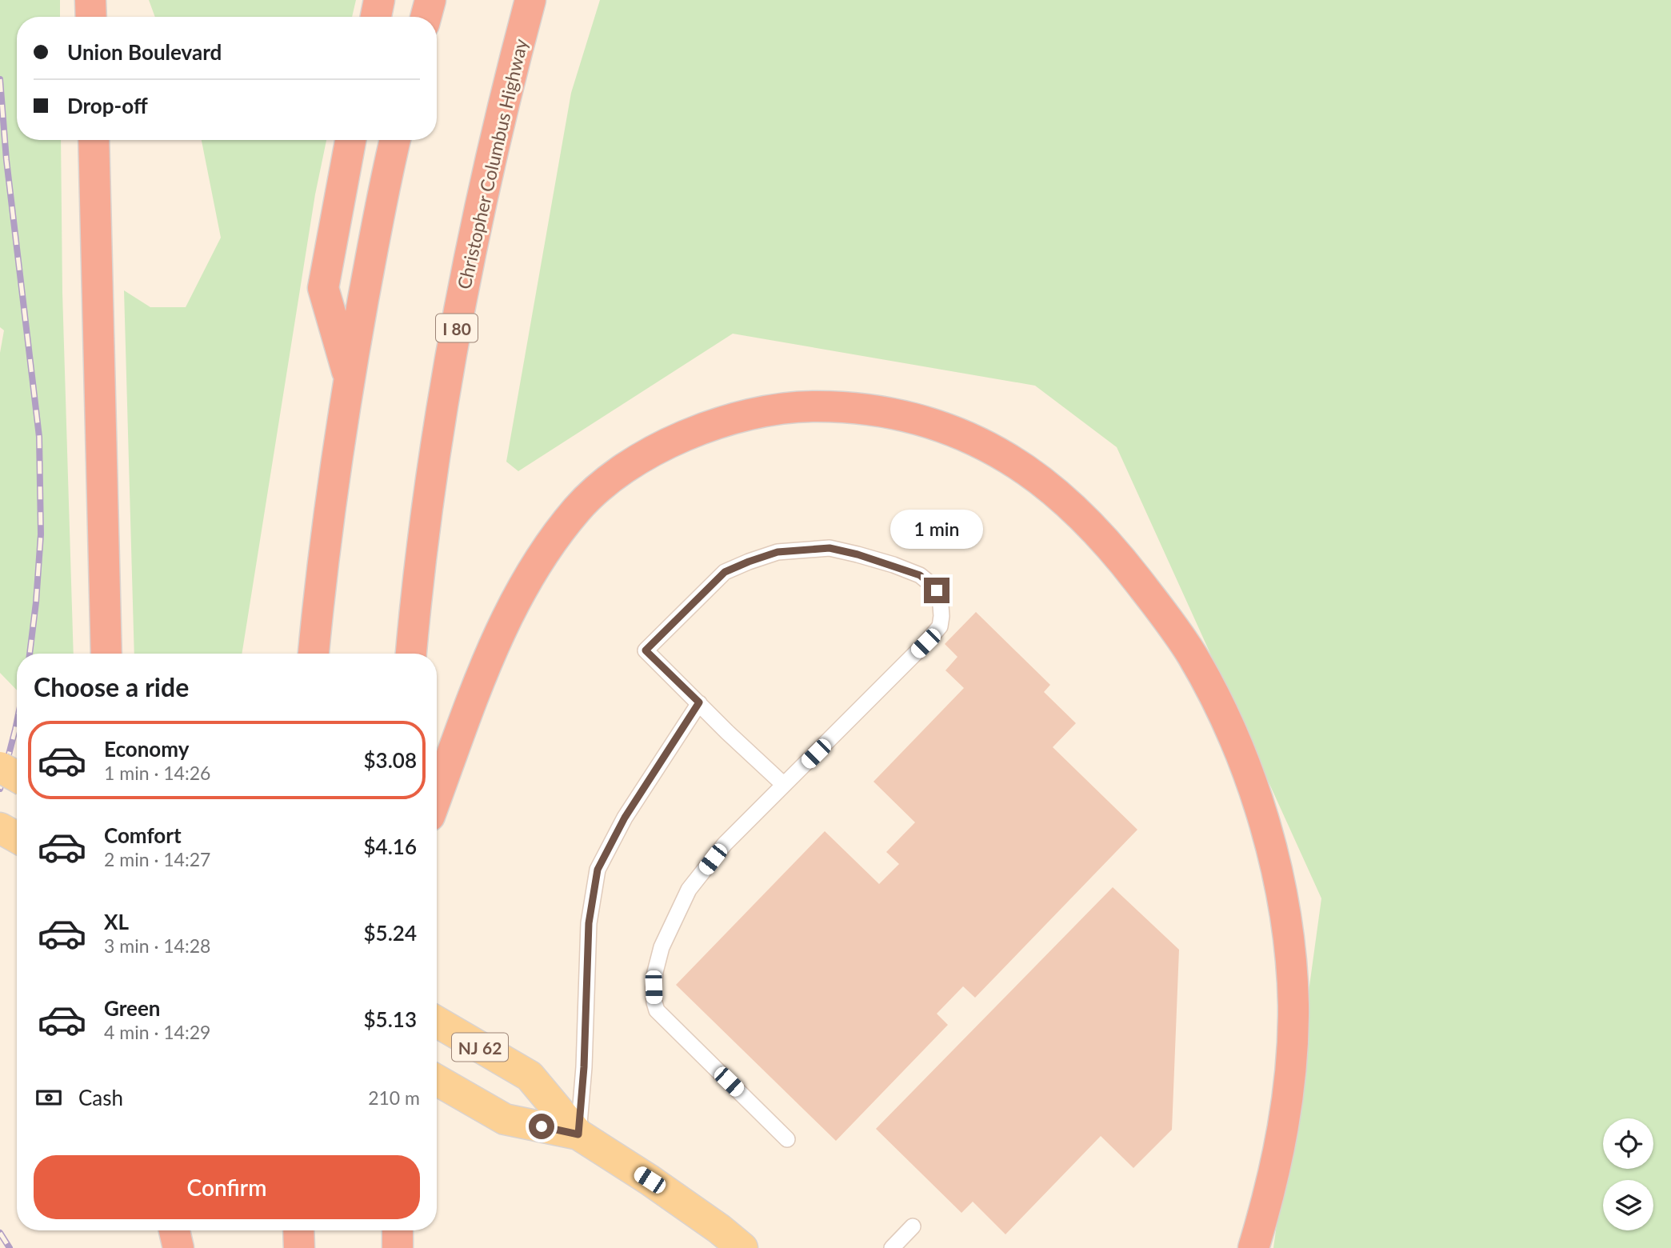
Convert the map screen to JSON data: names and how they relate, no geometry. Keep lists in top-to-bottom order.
{
  "streets": {
    "highway": ["Christopher Columbus Highway", "I 80"],
    "main road": ["NJ 62"]
  },
  "page": {
    "banner": ["Union Boulevard", "Drop-off"],
    "bubble": "1 min",
    "heading": "Choose a ride",
    "list": [
      {
        "name": "Economy",
        "note": "1 min · 14:26",
        "value": "$3.08"
      },
      {
        "name": "Comfort",
        "note": "2 min · 14:27",
        "value": "$4.16"
      },
      {
        "name": "XL",
        "note": "3 min · 14:28",
        "value": "$5.24"
      },
      {
        "name": "Green",
        "note": "4 min · 14:29",
        "value": "$5.13"
      }
    ],
    "pay": ["Cash", "210 m"],
    "buttons": "Confirm"
  }
}
